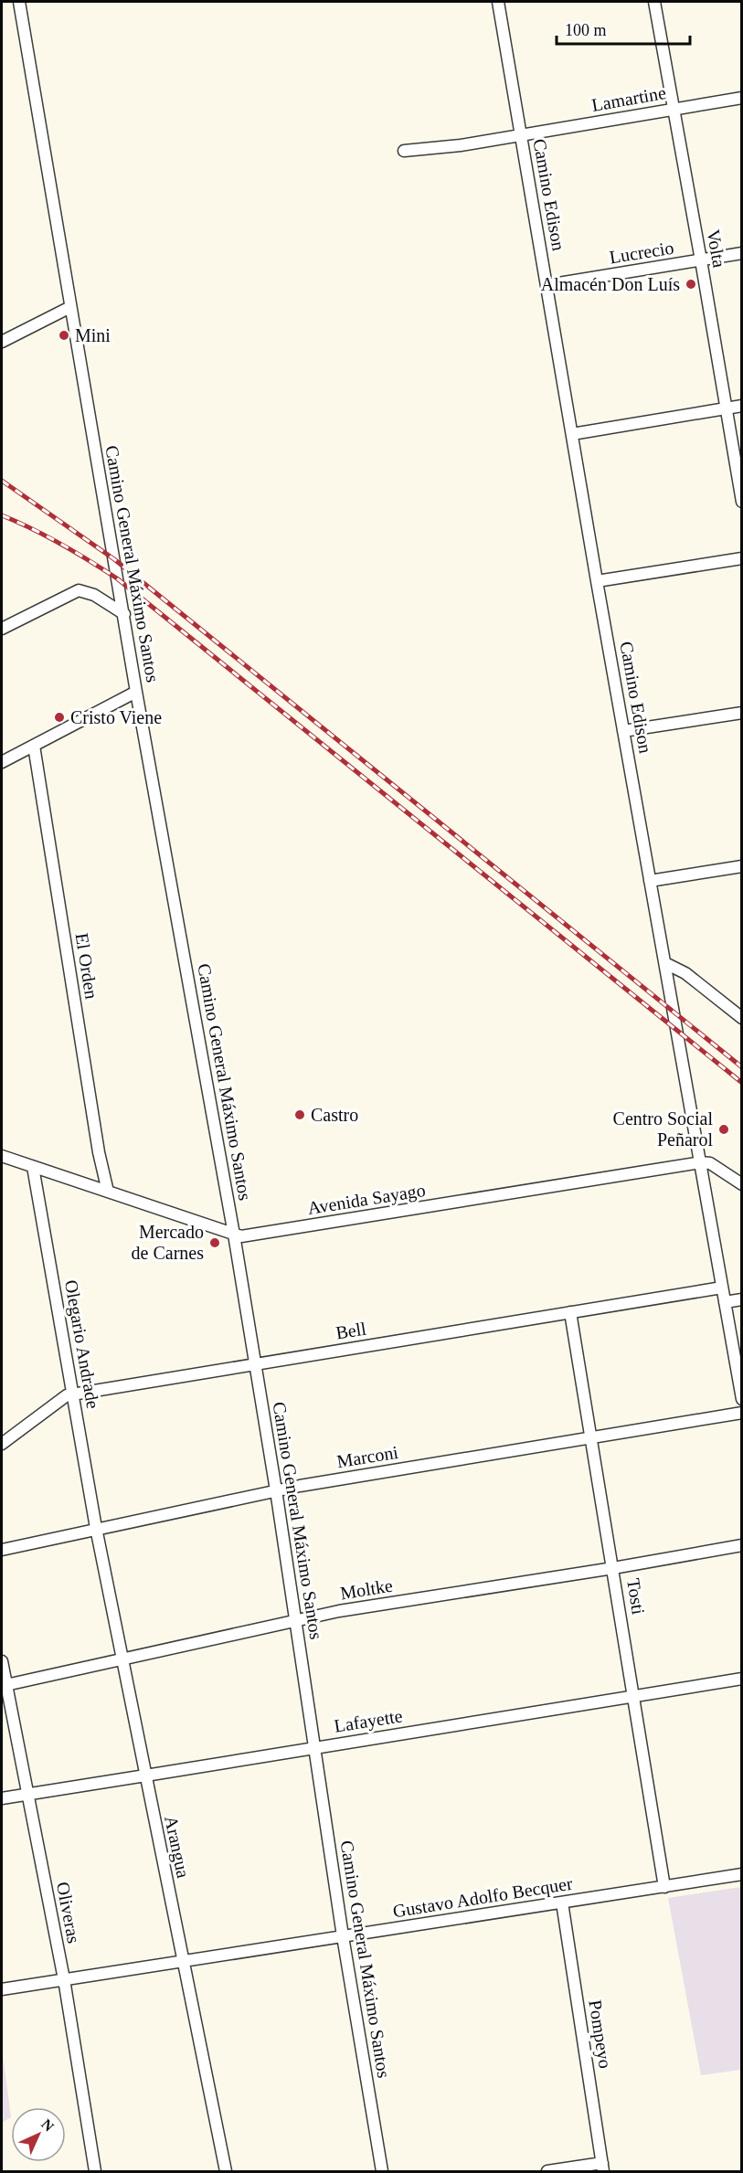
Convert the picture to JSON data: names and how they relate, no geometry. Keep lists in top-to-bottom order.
{
  "streets": {
    "street": [
      "Lamartine",
      "Camino Edison",
      "Volta",
      "Lucrecio",
      "Camino General Máximo Santos",
      "El Orden",
      "Avenida Sayago",
      "Bell",
      "Olegario Andrade",
      "Marconi",
      "Moltke",
      "Tosti",
      "Lafayette",
      "Arangua",
      "Gustavo Adolfo Becquer",
      "Oliveras",
      "Pompeyo"
    ]
  },
  "crossings": [
    ["Lamartine", "Camino Edison"],
    ["Lamartine", "Volta"],
    ["Camino Edison", "Lucrecio"],
    ["Camino Edison", "Avenida Sayago"],
    ["Camino Edison", "Bell"],
    ["Volta", "Lucrecio"],
    ["Camino General Máximo Santos", "Avenida Sayago"],
    ["Camino General Máximo Santos", "Bell"],
    ["Camino General Máximo Santos", "Marconi"],
    ["Camino General Máximo Santos", "Moltke"],
    ["Camino General Máximo Santos", "Lafayette"],
    ["Camino General Máximo Santos", "Gustavo Adolfo Becquer"],
    ["El Orden", "Avenida Sayago"],
    ["Avenida Sayago", "Olegario Andrade"],
    ["Bell", "Olegario Andrade"],
    ["Bell", "Tosti"],
    ["Olegario Andrade", "Marconi"],
    ["Olegario Andrade", "Arangua"],
    ["Marconi", "Tosti"],
    ["Marconi", "Arangua"],
    ["Moltke", "Tosti"],
    ["Moltke", "Arangua"],
    ["Moltke", "Oliveras"],
    ["Tosti", "Lafayette"],
    ["Tosti", "Gustavo Adolfo Becquer"],
    ["Lafayette", "Arangua"],
    ["Lafayette", "Oliveras"],
    ["Arangua", "Gustavo Adolfo Becquer"],
    ["Gustavo Adolfo Becquer", "Oliveras"],
    ["Gustavo Adolfo Becquer", "Pompeyo"]
  ],
  "places": [
    "Almacén Don Luís",
    "Mini",
    "Cristo Viene",
    "Castro",
    "Centro Social Peñarol",
    "Mercado de Carnes"
  ],
  "scale_bar": "100 m",
  "north": "top right"
}
